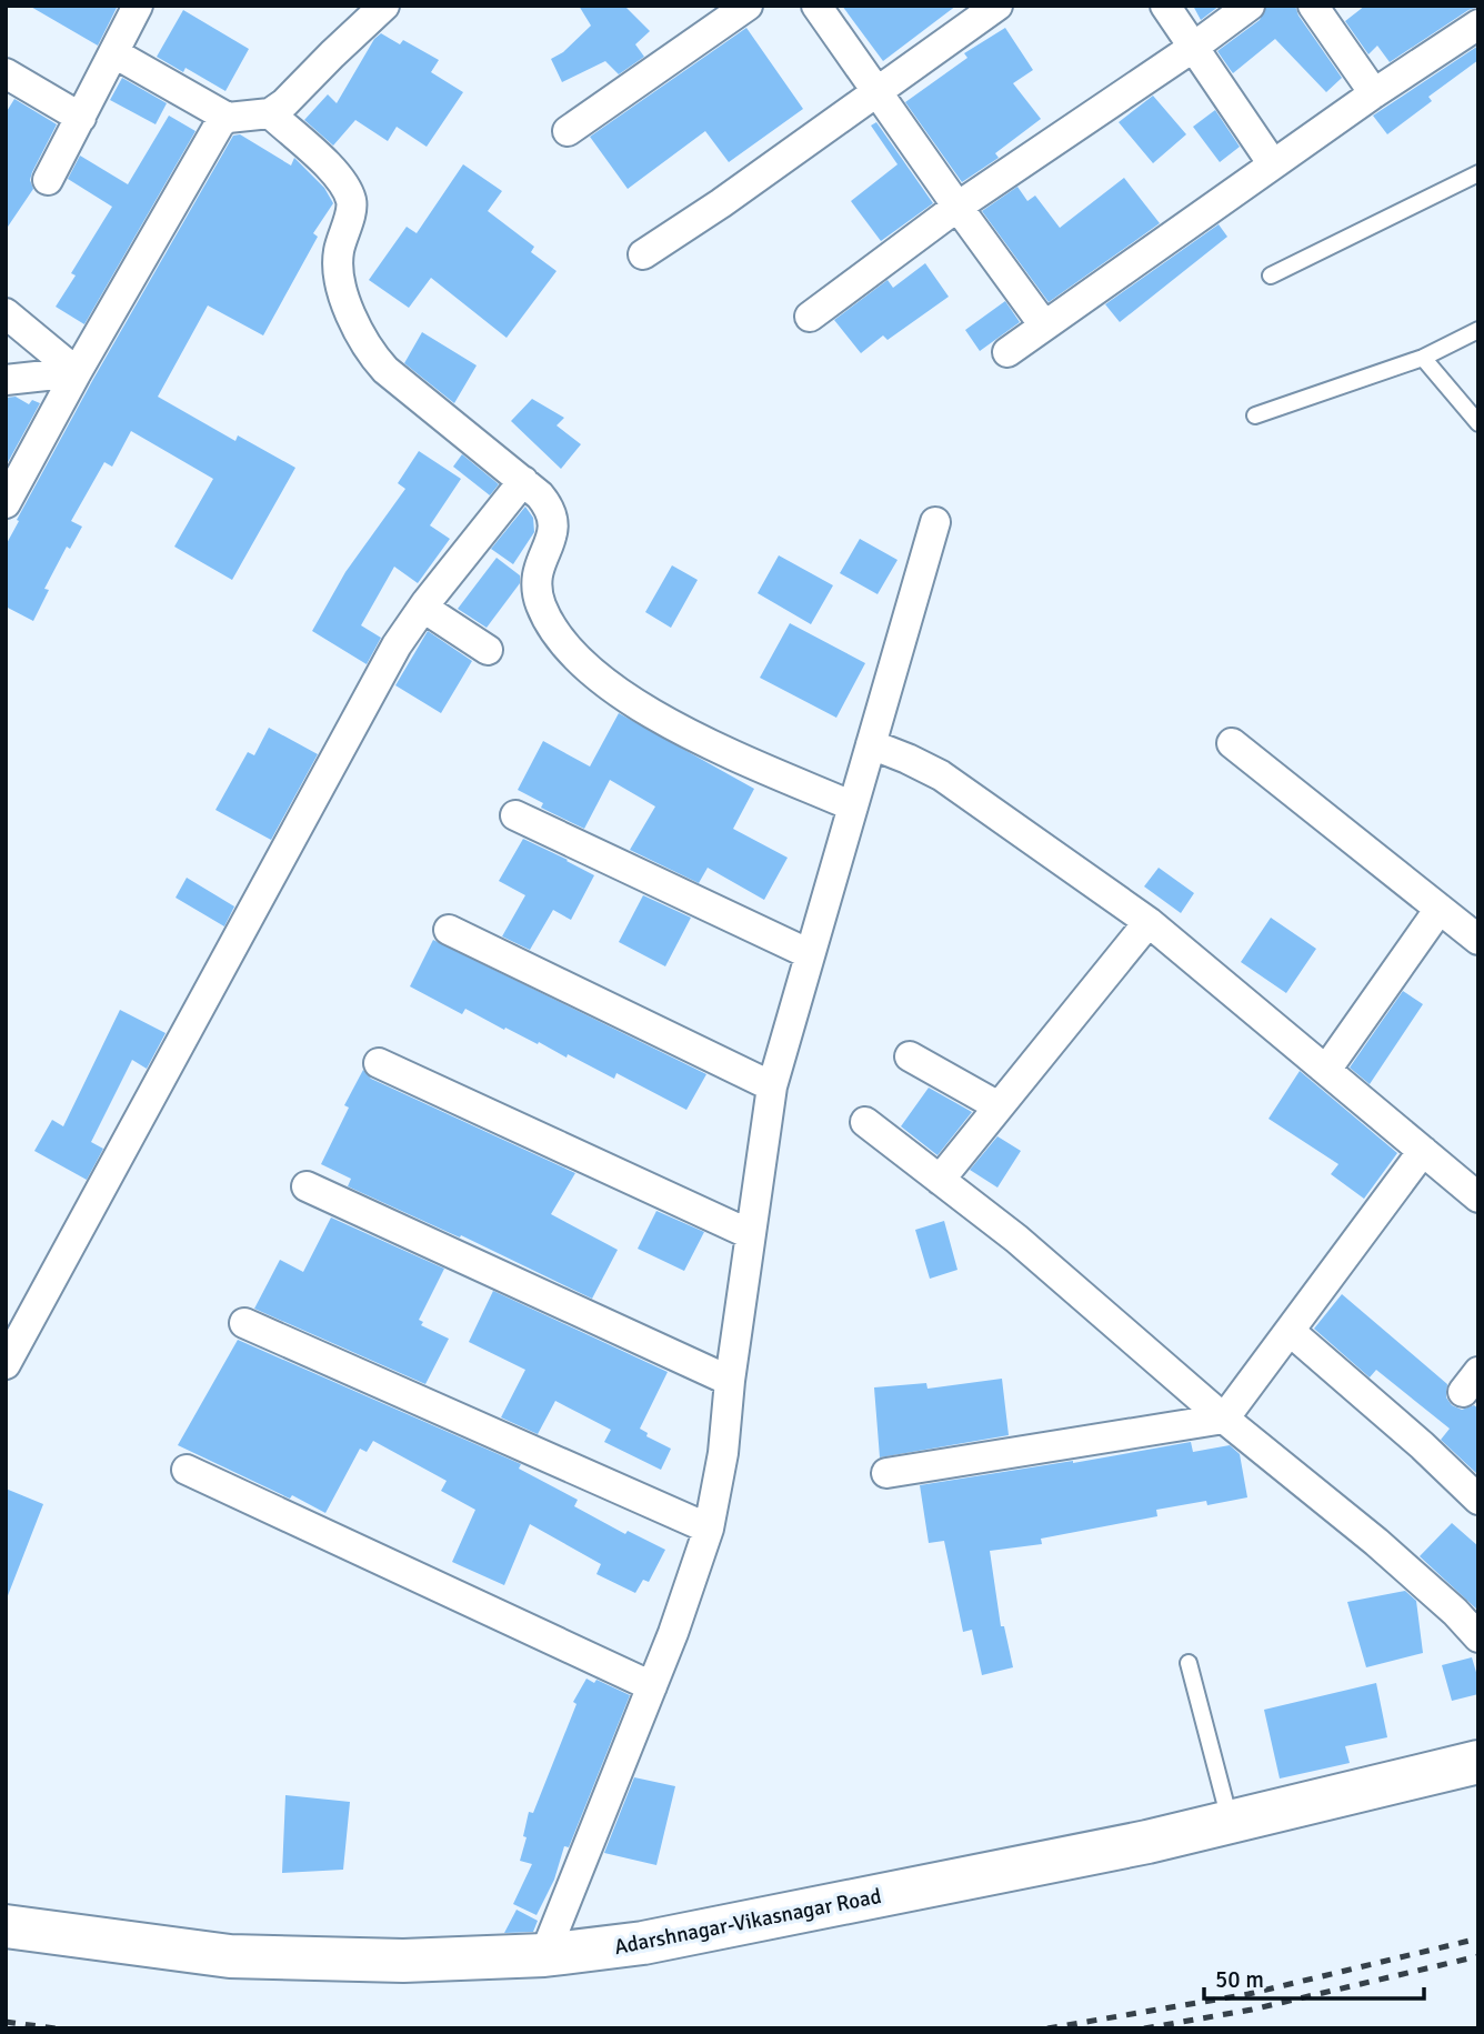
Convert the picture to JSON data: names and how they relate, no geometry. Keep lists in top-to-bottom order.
{
  "streets": {
    "main road": ["Adarshnagar-Vikasnagar Road"]
  },
  "scale_bar": "50 m"
}
